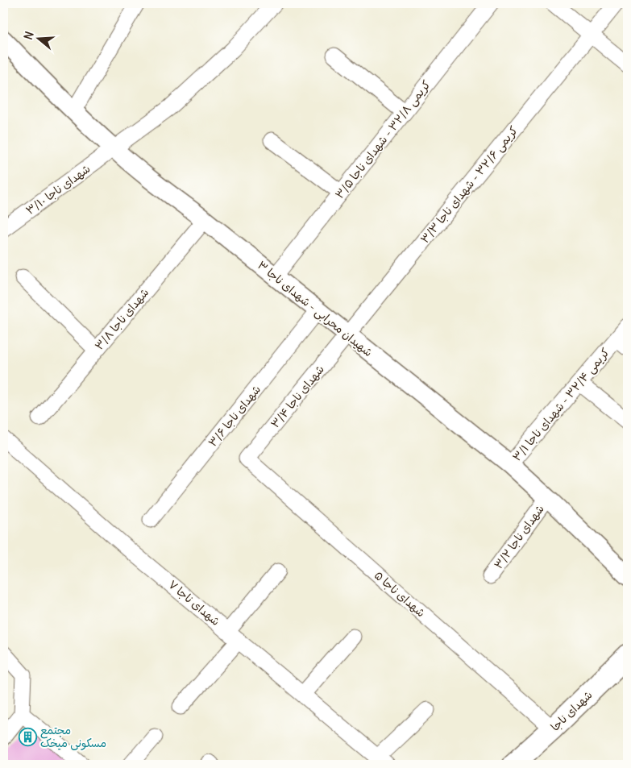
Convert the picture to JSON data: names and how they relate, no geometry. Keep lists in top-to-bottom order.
{
  "streets": {
    "main road": ["شهدای ناجا"],
    "street": [
      "کریمی ۳۲/۸ - شهدای ناجا ۳/۵",
      "کریمی ۳۲/۶ - شهدای ناجا ۳/۳",
      "شهدای ناجا ۳/۱۰",
      "شهیدان محرابی - شهدای ناجا ۳",
      "شهدای ناجا ۳/۸",
      "شهدای ناجا ۳/۴",
      "کریمی ۳۲/۴ - شهدای ناجا ۳/۱",
      "شهدای ناجا ۳/۶",
      "شهدای ناجا ۳/۲",
      "شهدای ناجا ۵",
      "شهدای ناجا ۷"
    ]
  },
  "crossings": [
    ["کریمی ۳۲/۸ - شهدای ناجا ۳/۵", "شهیدان محرابی - شهدای ناجا ۳"],
    ["کریمی ۳۲/۶ - شهدای ناجا ۳/۳", "شهیدان محرابی - شهدای ناجا ۳"],
    ["کریمی ۳۲/۶ - شهدای ناجا ۳/۳", "شهدای ناجا ۳/۴"],
    ["شهدای ناجا ۳/۱۰", "شهیدان محرابی - شهدای ناجا ۳"],
    ["شهیدان محرابی - شهدای ناجا ۳", "شهدای ناجا ۳/۸"],
    ["شهیدان محرابی - شهدای ناجا ۳", "شهدای ناجا ۳/۴"],
    ["شهیدان محرابی - شهدای ناجا ۳", "کریمی ۳۲/۴ - شهدای ناجا ۳/۱"],
    ["شهیدان محرابی - شهدای ناجا ۳", "شهدای ناجا ۳/۶"],
    ["شهیدان محرابی - شهدای ناجا ۳", "شهدای ناجا ۳/۲"],
    ["شهدای ناجا ۳/۴", "شهدای ناجا ۵"],
    ["شهدای ناجا ۵", "شهدای ناجا"]
  ],
  "places": {
    "building": ["مجتمع مسکونی میخک"]
  },
  "north": "left"
}
